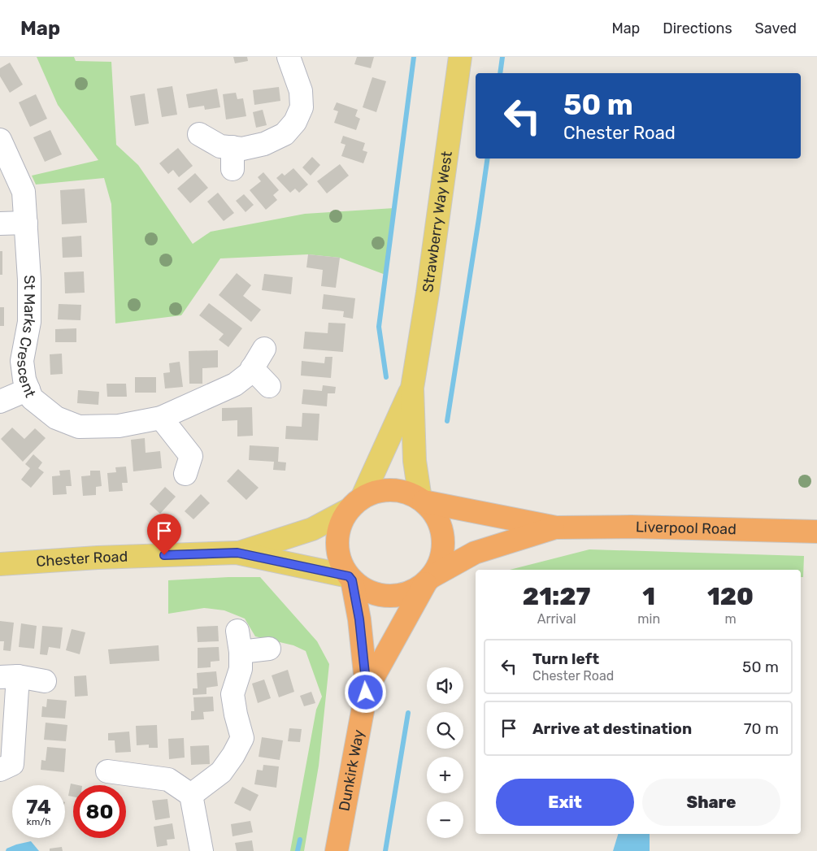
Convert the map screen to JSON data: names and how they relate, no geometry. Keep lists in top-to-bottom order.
{
  "streets": {
    "highway": ["Liverpool Road", "Dunkirk Way"],
    "main road": ["Strawberry Way West", "Chester Road"],
    "street": ["St Marks Crescent"]
  },
  "crossings": [
    ["Strawberry Way West", "Liverpool Road"],
    ["Strawberry Way West", "Chester Road"],
    ["Strawberry Way West", "Dunkirk Way"],
    ["Liverpool Road", "Chester Road"],
    ["Liverpool Road", "Dunkirk Way"],
    ["Chester Road", "Dunkirk Way"]
  ],
  "page": {
    "header": "Map",
    "nav": ["Map", "Directions", "Saved"],
    "turn": ["50 m", "Chester Road"],
    "eta": [
      "21:27",
      "Arrival",
      "1",
      "min",
      "120",
      "m"
    ],
    "list": [
      {
        "name": "Turn left",
        "note": "Chester Road",
        "value": "50 m"
      },
      {
        "name": "Arrive at destination",
        "value": "70 m"
      }
    ],
    "map_buttons": ["+", "−"],
    "buttons": ["Exit", "Share"],
    "speed": "74 km/h",
    "limit": "80"
  }
}
